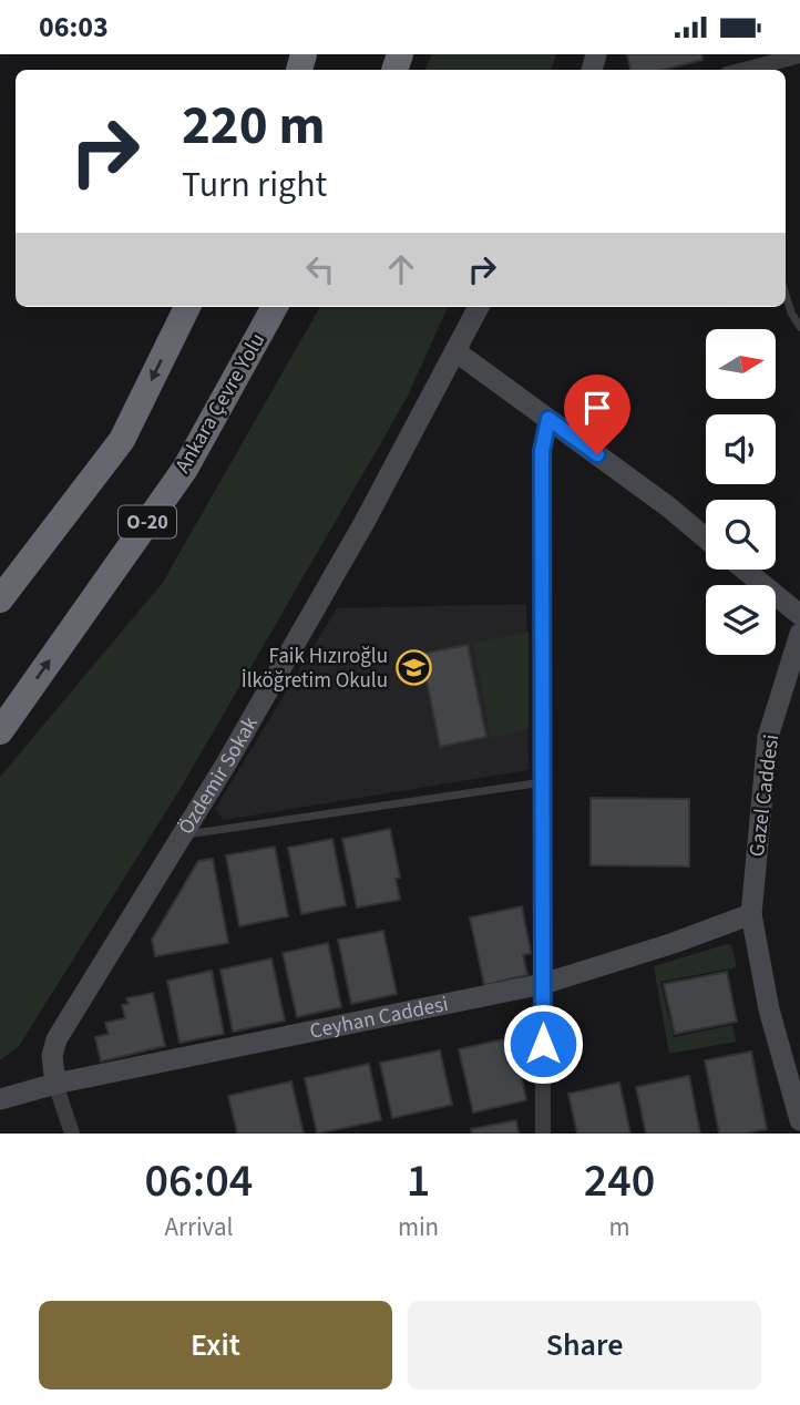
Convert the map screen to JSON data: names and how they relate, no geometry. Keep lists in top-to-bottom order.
{
  "streets": {
    "highway": ["Ankara Çevre Yolu", "O-20"],
    "street": ["Özdemir Sokak", "Gazel Caddesi", "Ceyhan Caddesi"]
  },
  "crossings": [
    ["Özdemir Sokak", "Ceyhan Caddesi"],
    ["Gazel Caddesi", "Ceyhan Caddesi"]
  ],
  "places": {
    "school or university": ["Faik Hızıroğlu İlköğretim Okulu"]
  },
  "north": "right",
  "page": {
    "status": "06:03",
    "turn": ["220 m", "Turn right"],
    "eta": [
      "06:04",
      "Arrival",
      "1",
      "min",
      "240",
      "m"
    ],
    "buttons": ["Exit", "Share"]
  }
}
